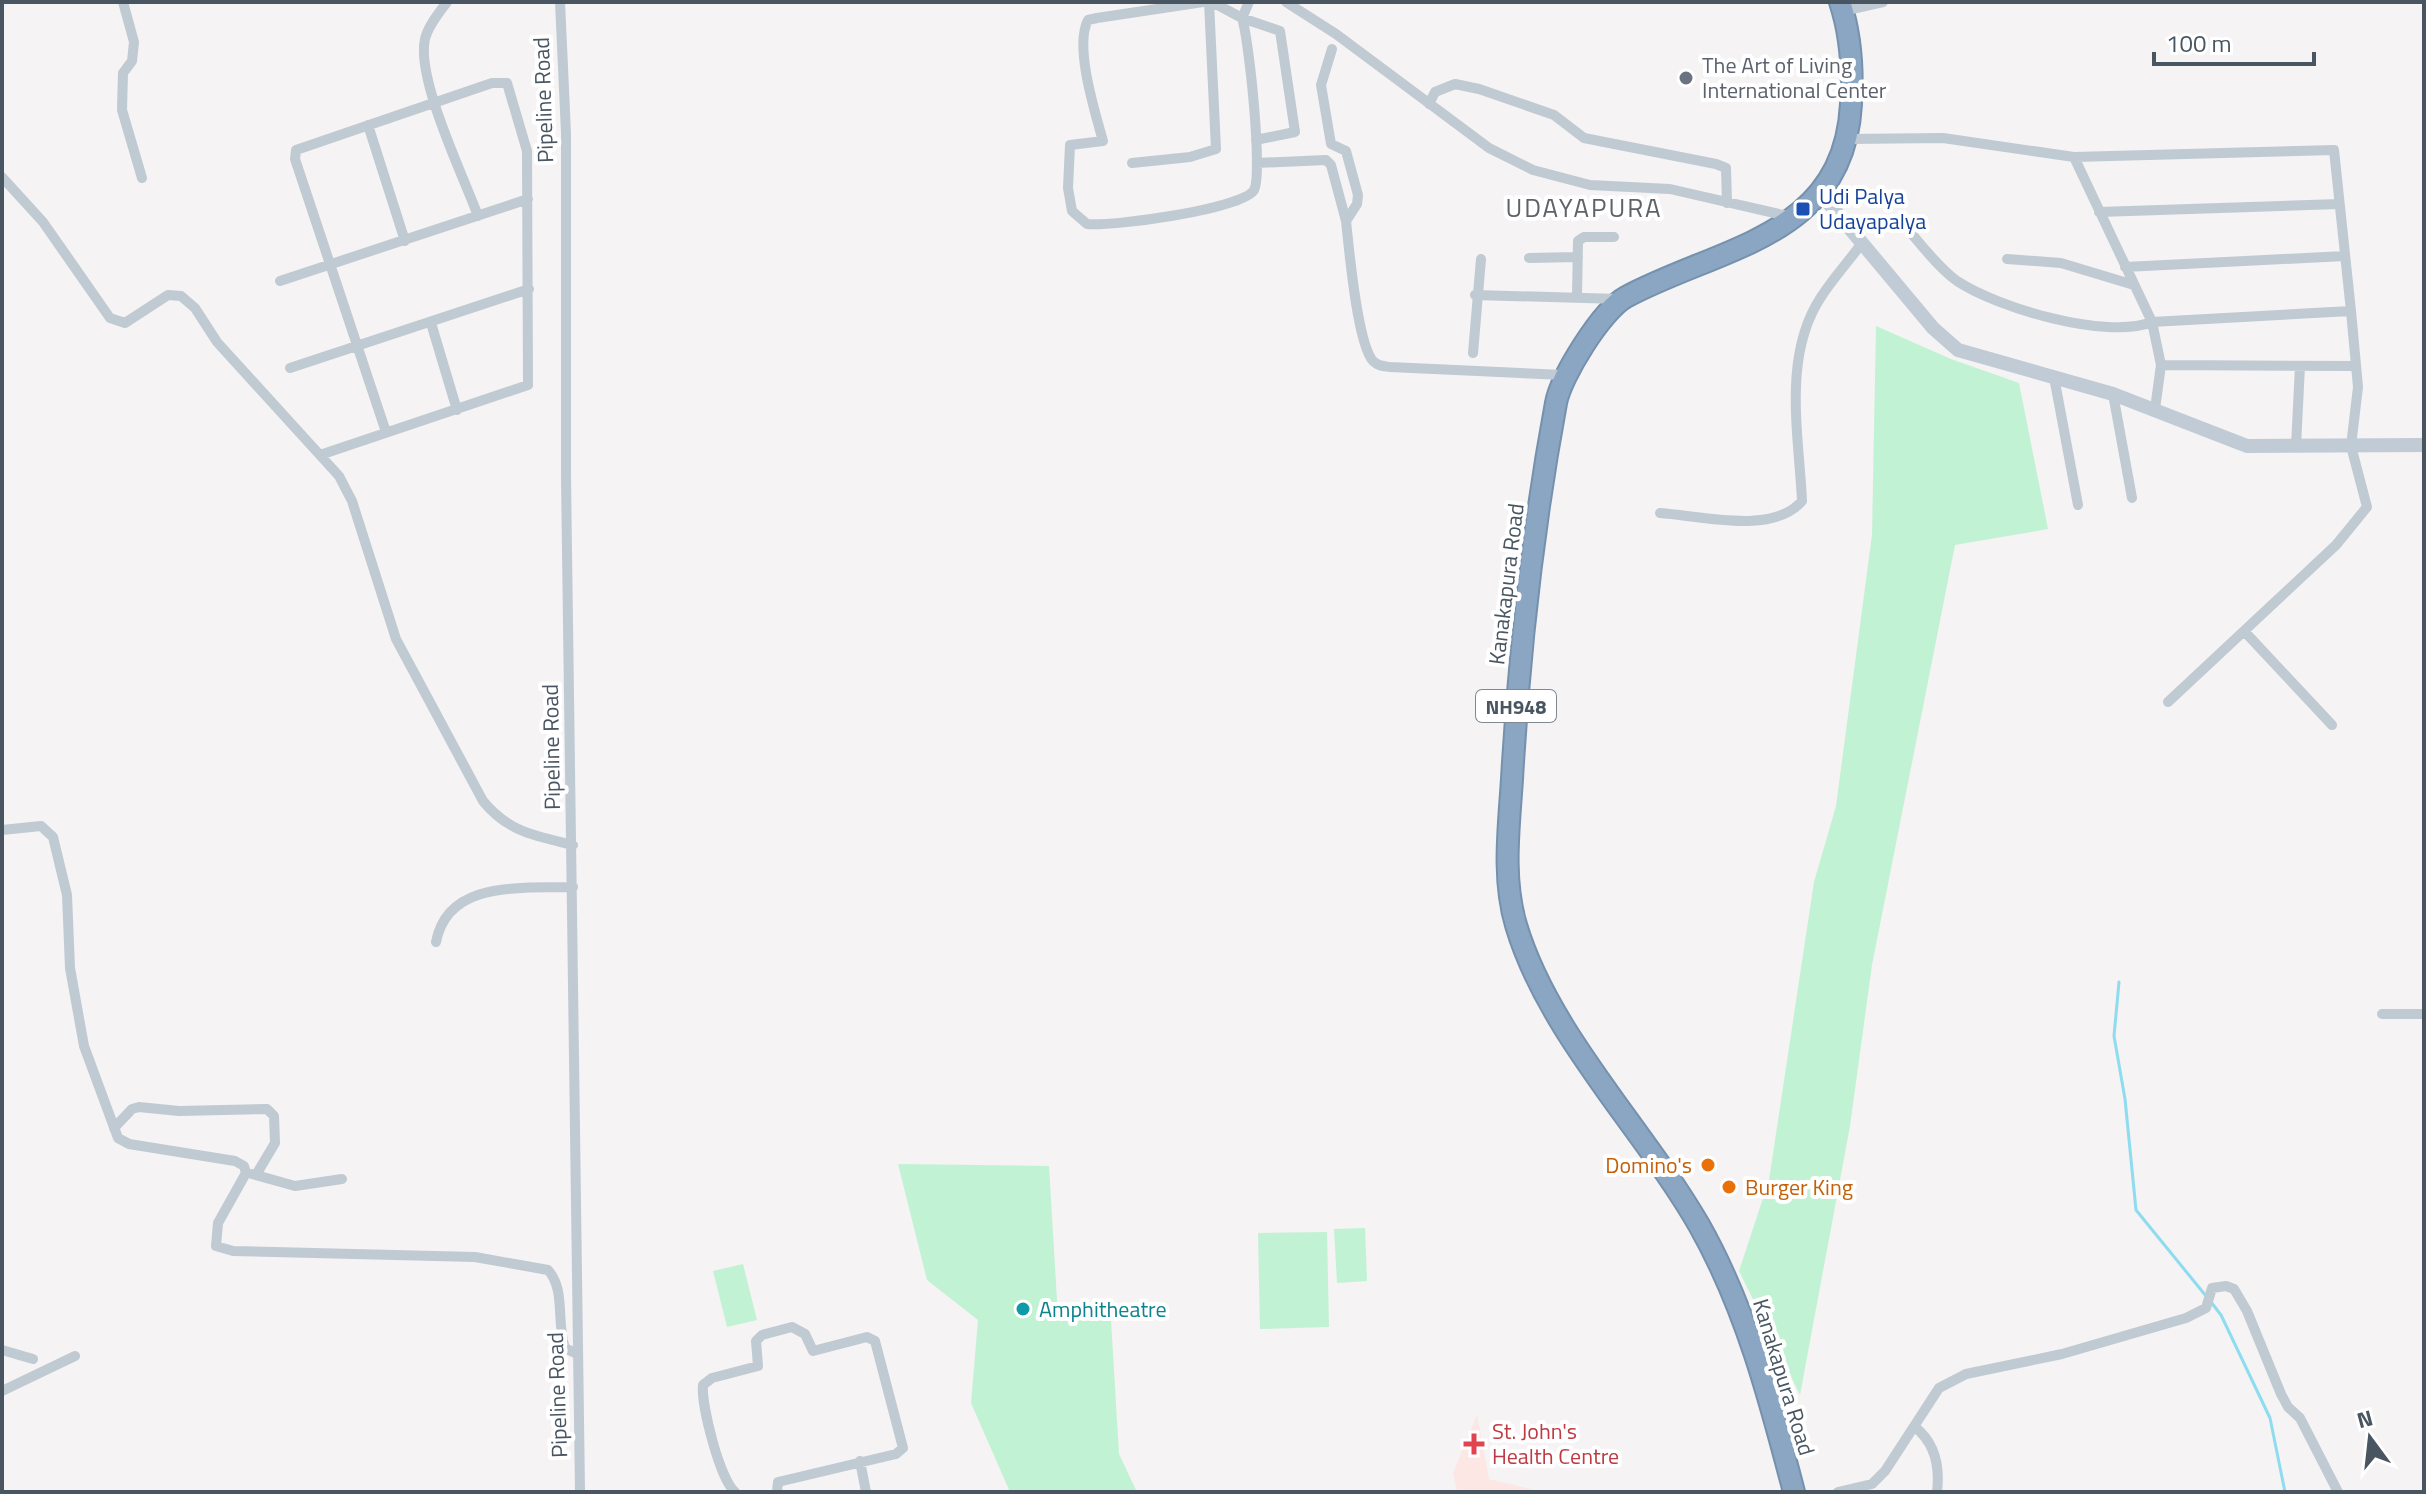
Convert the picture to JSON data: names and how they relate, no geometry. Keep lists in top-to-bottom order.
{
  "streets": {
    "highway": ["Kanakapura Road", "NH948"],
    "street": ["Pipeline Road"]
  },
  "districts": ["UDAYAPURA"],
  "places": {
    "other": [
      "The Art of Living International Center",
      "Domino's",
      "Burger King",
      "Amphitheatre"
    ],
    "transit": ["Udi Palya Udayapalya"],
    "health": ["St. John's Health Centre"]
  },
  "scale_bar": "100 m",
  "north": "top"
}
